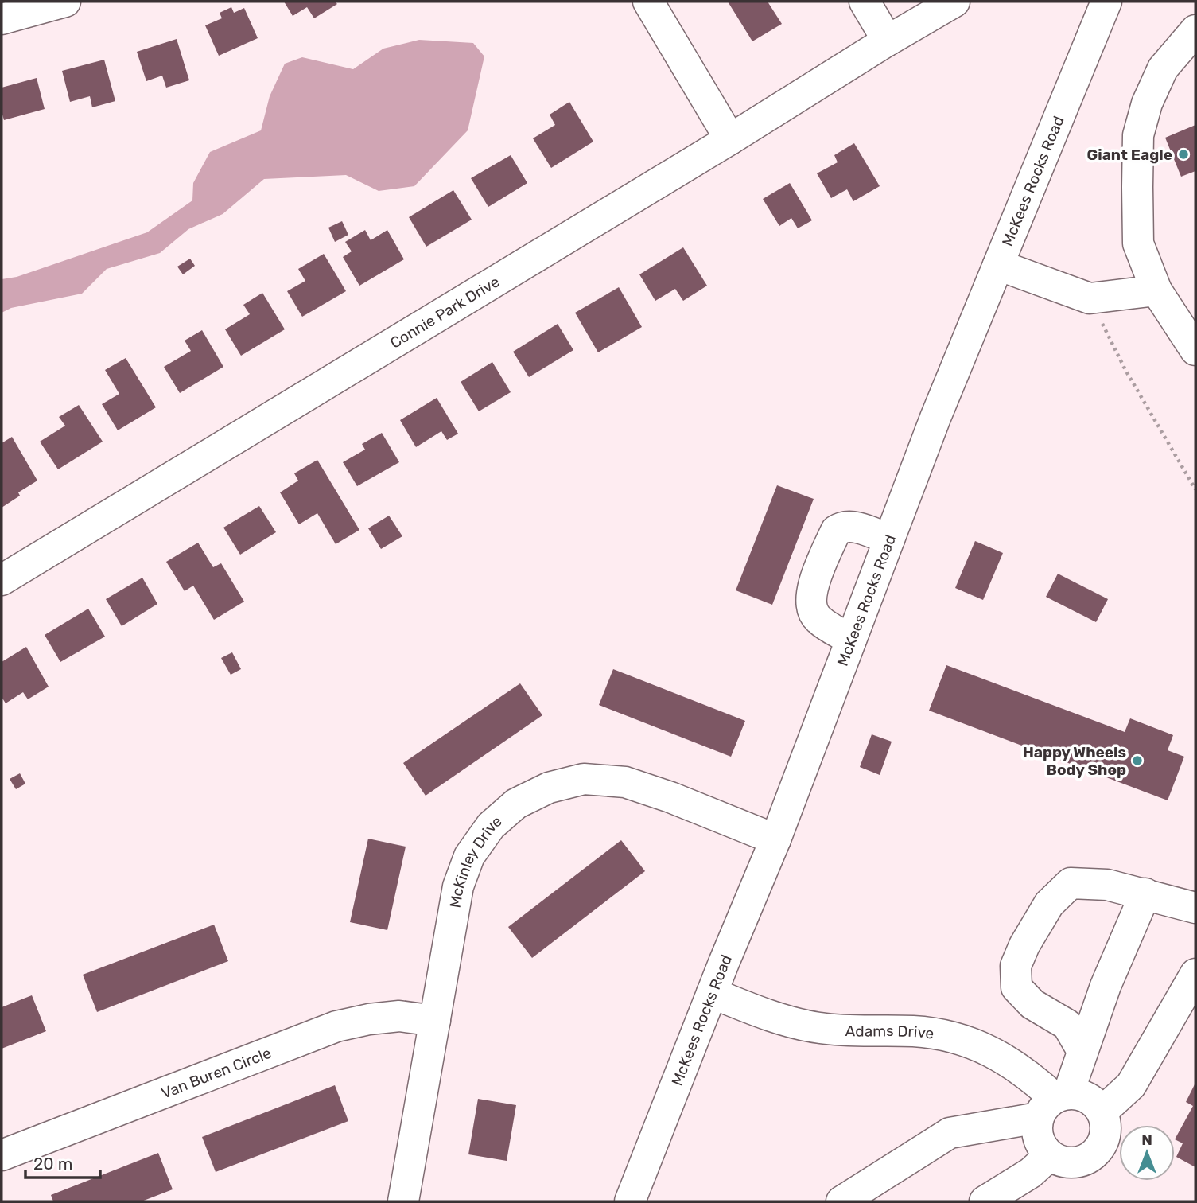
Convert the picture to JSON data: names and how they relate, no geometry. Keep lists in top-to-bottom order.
{
  "streets": {
    "street": [
      "McKees Rocks Road",
      "Connie Park Drive",
      "McKinley Drive",
      "Adams Drive",
      "Van Buren Circle"
    ]
  },
  "crossings": [
    ["McKees Rocks Road", "McKinley Drive"],
    ["McKees Rocks Road", "Adams Drive"],
    ["McKinley Drive", "Van Buren Circle"]
  ],
  "places": ["Giant Eagle", "Happy Wheels Body Shop"],
  "scale_bar": "20 m",
  "north": "top"
}
